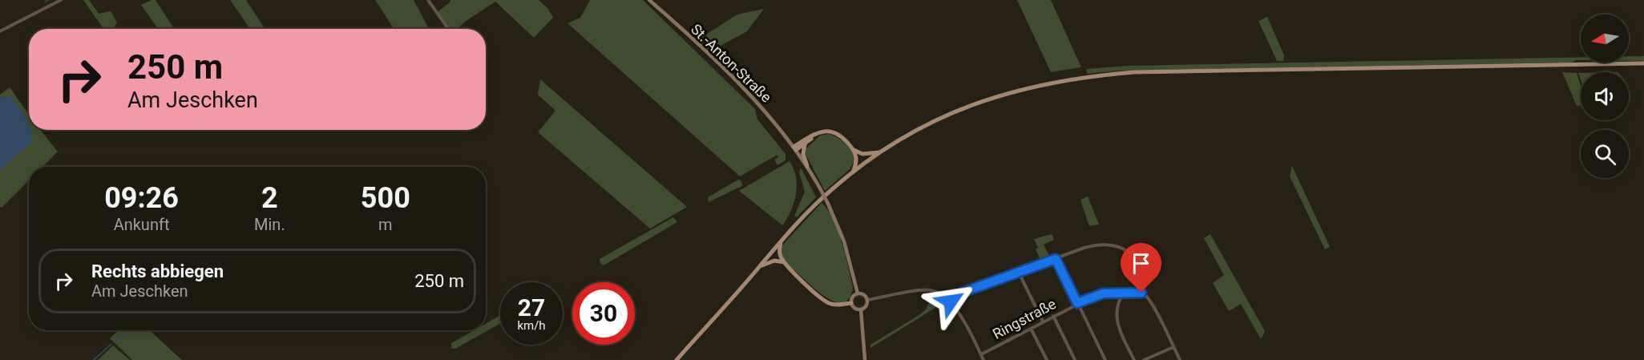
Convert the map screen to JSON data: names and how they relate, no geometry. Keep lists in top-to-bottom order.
{
  "streets": {
    "main road": ["St.-Anton-Straße"],
    "street": ["Ringstraße"]
  },
  "north": "left",
  "page": {
    "turn": ["250 m", "Am Jeschken"],
    "eta": [
      "09:26",
      "Ankunft",
      "2",
      "Min.",
      "500",
      "m"
    ],
    "list": [
      {
        "name": "Rechts abbiegen",
        "note": "Am Jeschken",
        "value": "250 m"
      }
    ],
    "speed": "27 km/h",
    "limit": "30"
  }
}
